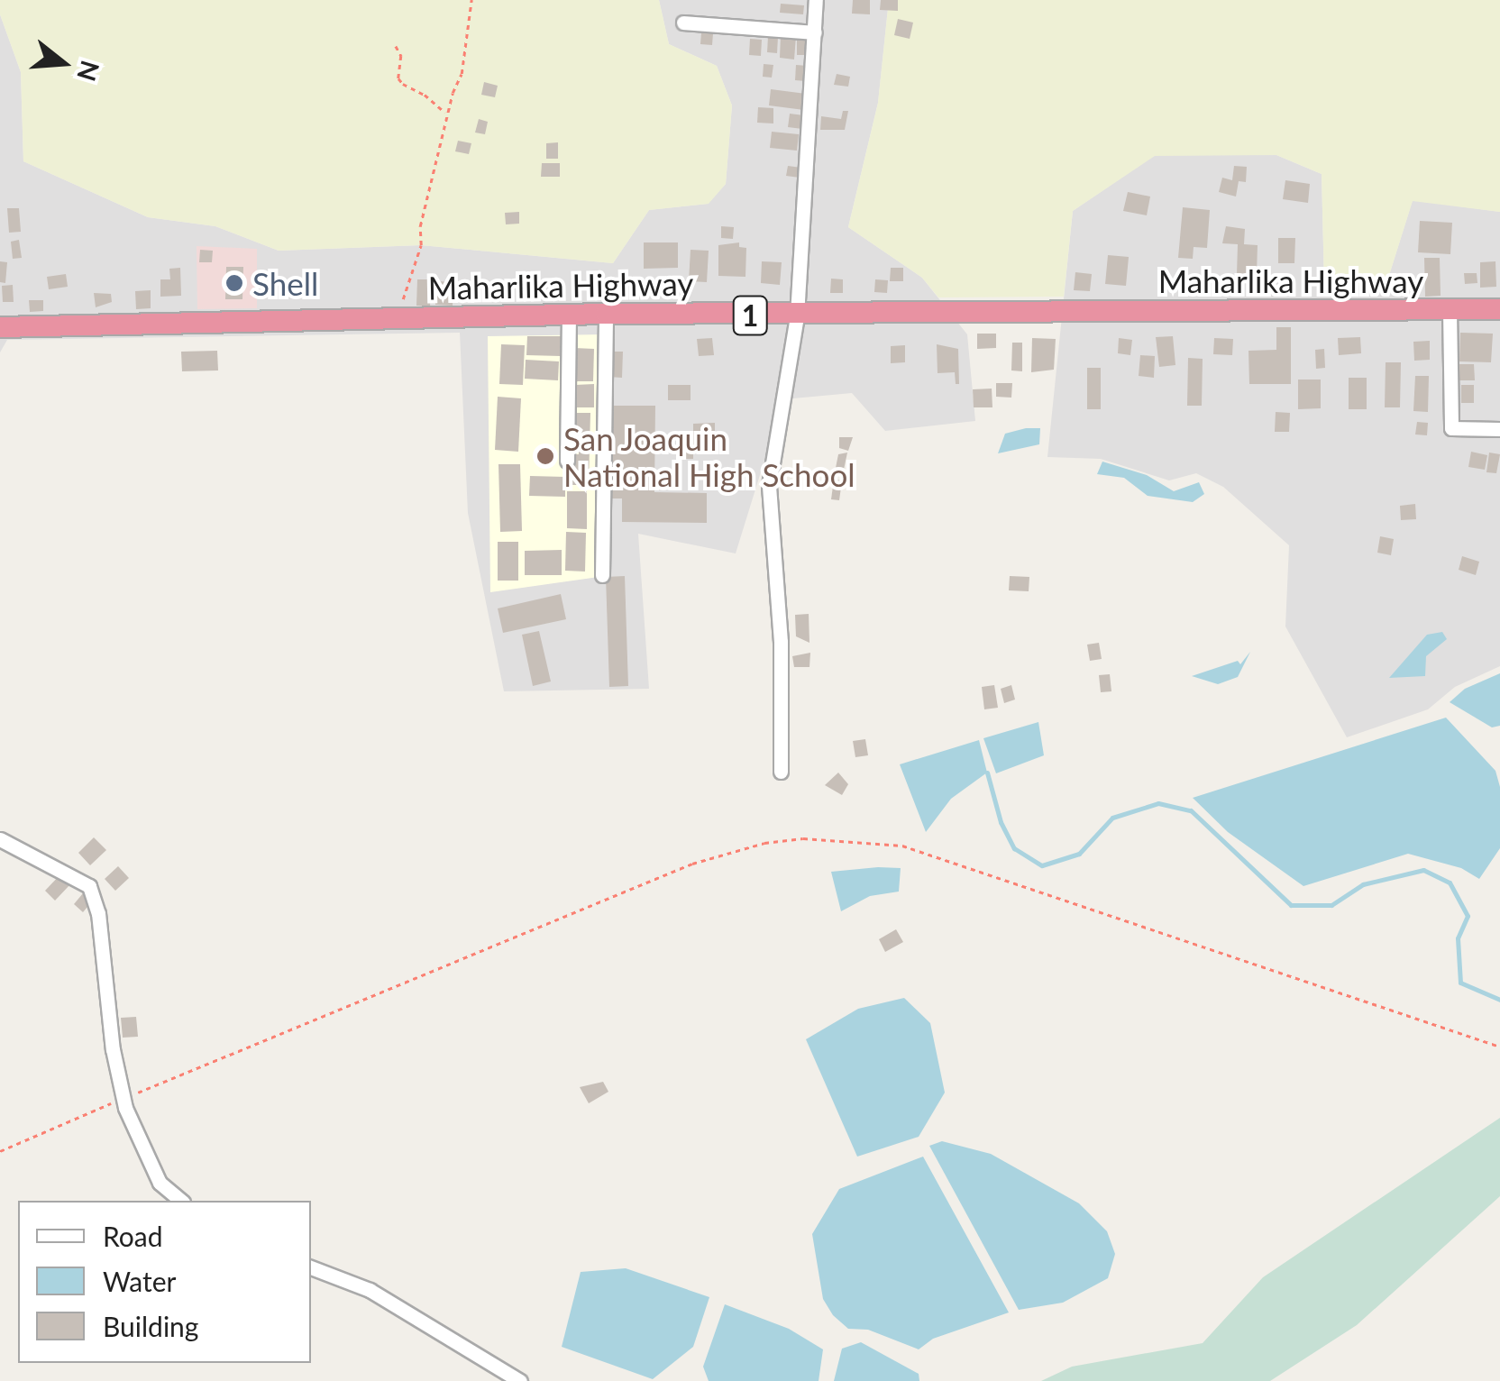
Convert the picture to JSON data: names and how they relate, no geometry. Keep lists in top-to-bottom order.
{
  "streets": {
    "highway": ["Maharlika Highway", "1"]
  },
  "places": ["Shell", "San Joaquin National High School"],
  "legend": ["Road", "Water", "Building"],
  "north": "right"
}
